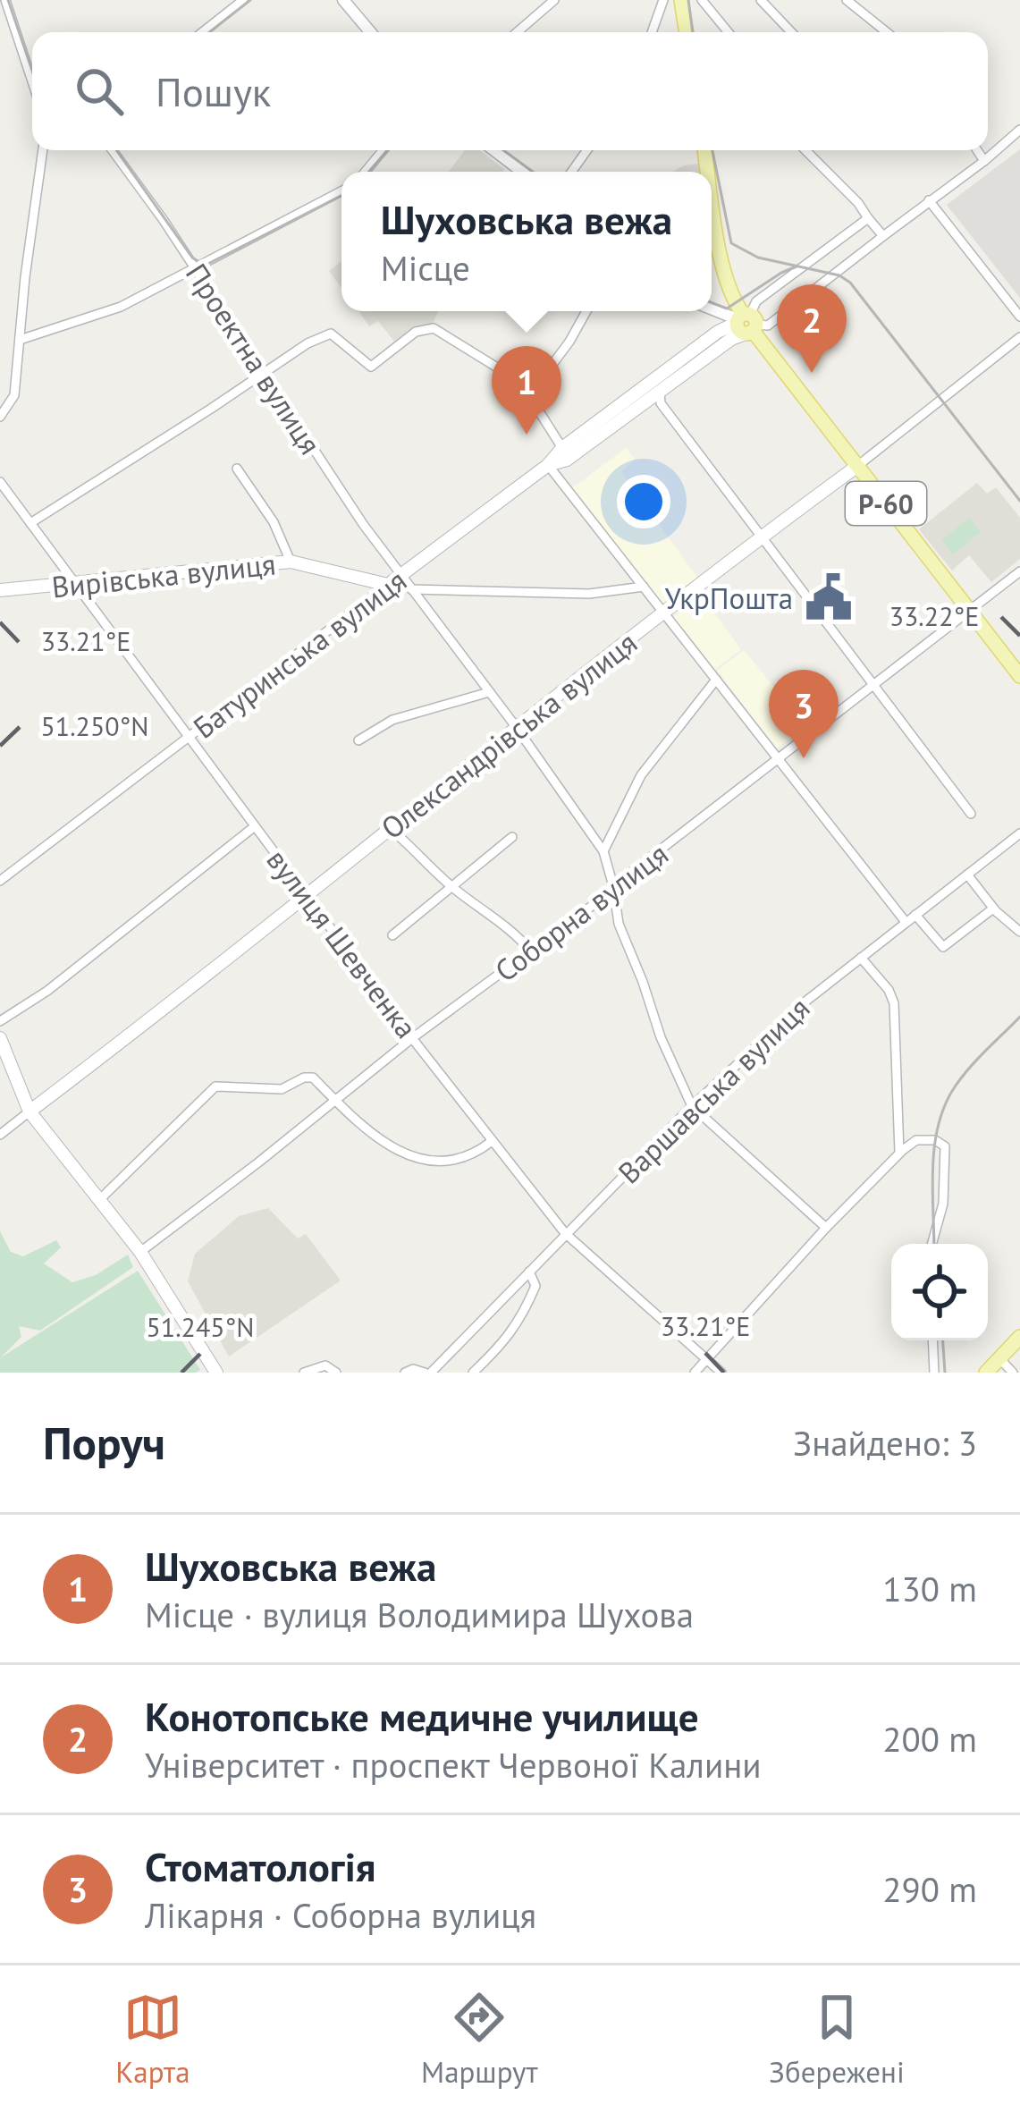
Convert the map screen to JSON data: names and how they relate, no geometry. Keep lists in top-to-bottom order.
{
  "streets": {
    "main road": [
      "Р-60",
      "Вирівська вулиця",
      "Батуринська вулиця",
      "Олександрівська вулиця"
    ],
    "street": [
      "Проектна вулиця",
      "Соборна вулиця",
      "вулиця Шевченка",
      "Варшавська вулиця"
    ]
  },
  "crossings": [
    ["Проектна вулиця", "Батуринська вулиця"],
    ["Проектна вулиця", "Олександрівська вулиця"],
    ["Проектна вулиця", "Соборна вулиця"],
    ["Проектна вулиця", "Варшавська вулиця"],
    ["Р-60", "Олександрівська вулиця"],
    ["Р-60", "Соборна вулиця"],
    ["Вирівська вулиця", "Батуринська вулиця"],
    ["Вирівська вулиця", "вулиця Шевченка"],
    ["Батуринська вулиця", "вулиця Шевченка"],
    ["Олександрівська вулиця", "вулиця Шевченка"],
    ["Соборна вулиця", "вулиця Шевченка"],
    ["вулиця Шевченка", "Варшавська вулиця"]
  ],
  "places": {
    "public building": ["УкрПошта"]
  },
  "page": {
    "search": "Пошук",
    "popup": ["Шуховська вежа", "Місце"],
    "pins": ["2", "1", "3"],
    "heading": ["Поруч", "Знайдено: 3"],
    "list": [
      {
        "mark": "1",
        "name": "Шуховська вежа",
        "note": "Місце · вулиця Володимира Шухова",
        "value": "130 m"
      },
      {
        "mark": "2",
        "name": "Конотопське медичне училище",
        "note": "Університет · проспект Червоної Калини",
        "value": "200 m"
      },
      {
        "mark": "3",
        "name": "Стоматологія",
        "note": "Лікарня · Соборна вулиця",
        "value": "290 m"
      }
    ],
    "nav": ["Карта", "Маршрут", "Збережені"]
  },
  "coordinates": [
    "33.22°E",
    "33.21°E",
    "51.250°N",
    "51.245°N"
  ]
}
